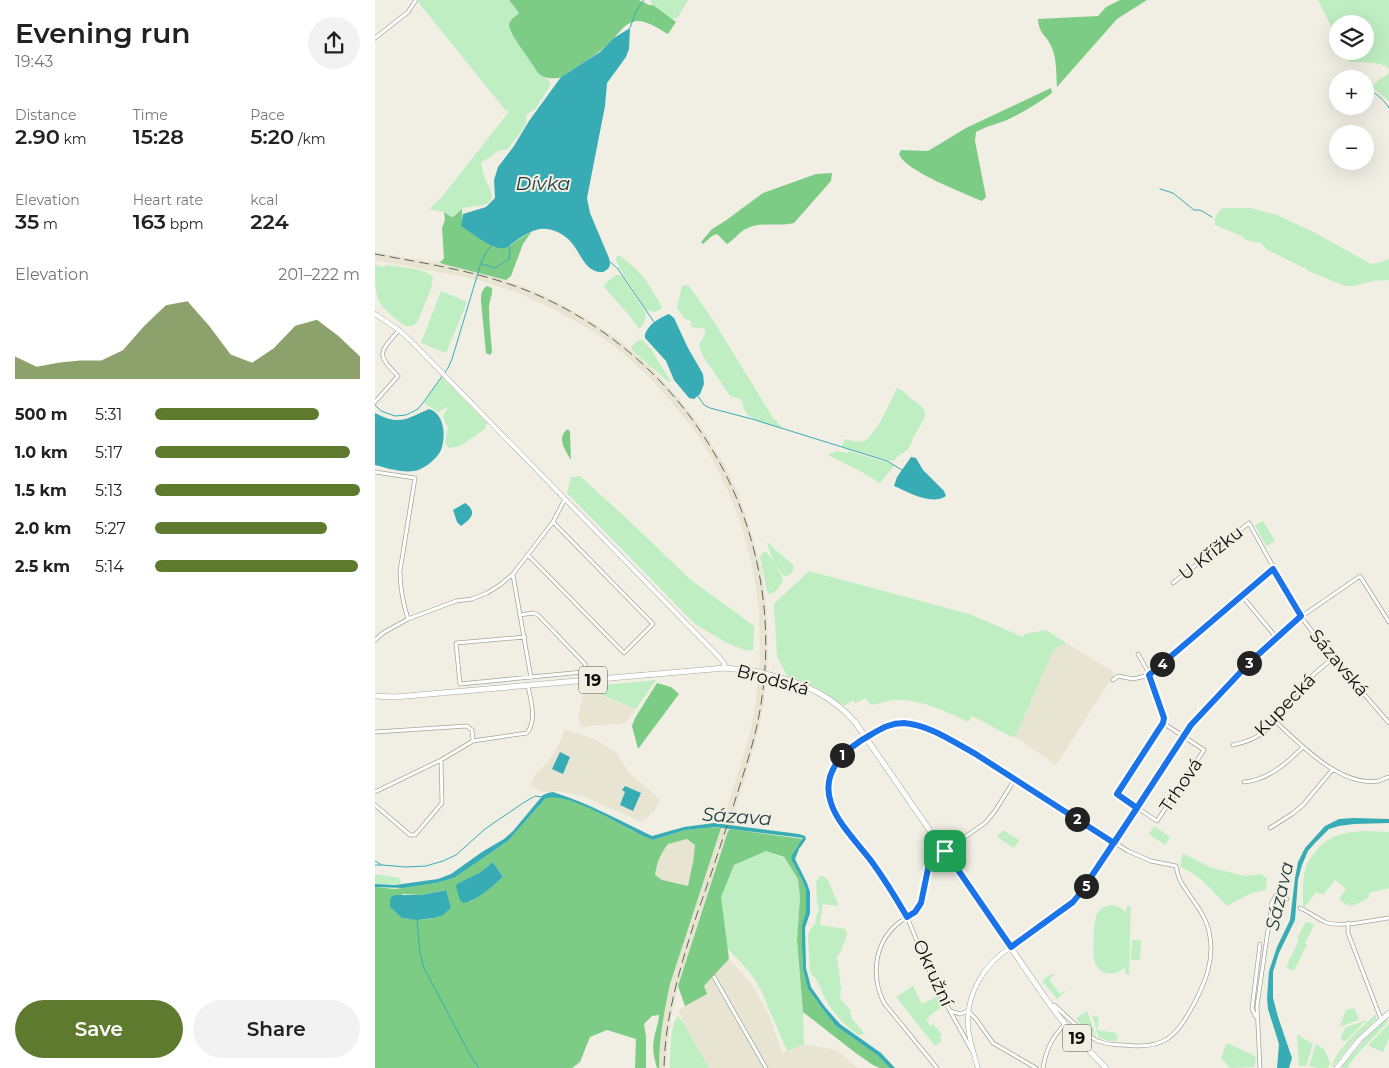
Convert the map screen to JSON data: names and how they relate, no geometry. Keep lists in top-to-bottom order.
{
  "streets": {
    "main road": ["19", "Brodská"],
    "street": [
      "U Křížku",
      "Sázavská",
      "Kupecká",
      "Trhová",
      "Okružní"
    ]
  },
  "crossings": [
    ["U Křížku", "Sázavská"],
    ["Sázavská", "Kupecká"],
    ["19", "Brodská"],
    ["19", "Okružní"],
    ["Brodská", "Okružní"]
  ],
  "water": ["Dívka", "Sázava"],
  "page": {
    "heading": ["Evening run", "19:43"],
    "map_buttons": ["+", "−"],
    "stats": [
      ["Distance", "2.90 km"],
      ["Time", "15:28"],
      ["Pace", "5:20 /km"],
      ["Elevation", "35 m"],
      ["Heart rate", "163 bpm"],
      ["kcal", "224"]
    ],
    "chart": ["Elevation", "201–222 m"],
    "list": [
      {
        "name": "500 m",
        "note": "5:31"
      },
      {
        "name": "1.0 km",
        "note": "5:17"
      },
      {
        "name": "1.5 km",
        "note": "5:13"
      },
      {
        "name": "2.0 km",
        "note": "5:27"
      },
      {
        "name": "2.5 km",
        "note": "5:14"
      }
    ],
    "pins": [
      "3",
      "4",
      "1",
      "2",
      "5"
    ],
    "buttons": ["Save", "Share"]
  }
}
